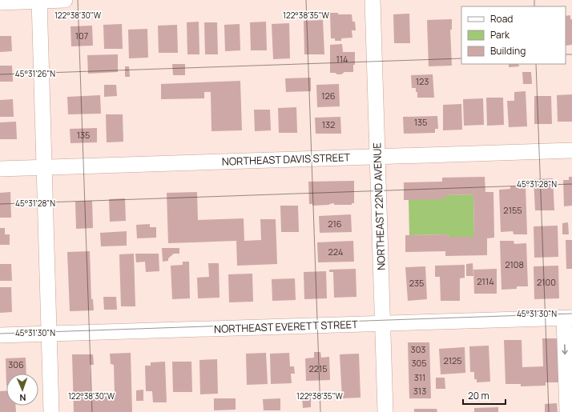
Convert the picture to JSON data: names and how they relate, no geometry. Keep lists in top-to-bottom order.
{
  "streets": {
    "street": ["NORTHEAST DAVIS STREET", "NORTHEAST 22ND AVENUE", "NORTHEAST EVERETT STREET"]
  },
  "crossings": [
    ["NORTHEAST DAVIS STREET", "NORTHEAST 22ND AVENUE"],
    ["NORTHEAST 22ND AVENUE", "NORTHEAST EVERETT STREET"]
  ],
  "house_numbers": [
    "107",
    "114",
    "123",
    "126",
    "135",
    "132",
    "135",
    "2155",
    "216",
    "224",
    "2108",
    "2114",
    "2100",
    "235",
    "303",
    "2125",
    "305",
    "306",
    "2215",
    "311",
    "313"
  ],
  "legend": ["Road", "Park", "Building"],
  "scale_bar": "20 m",
  "north": "bottom",
  "coordinates": [
    "122°38'30\"W",
    "122°38'35\"W",
    "45°31'26\"N",
    "45°31'28\"N",
    "45°31'30\"N"
  ]
}
